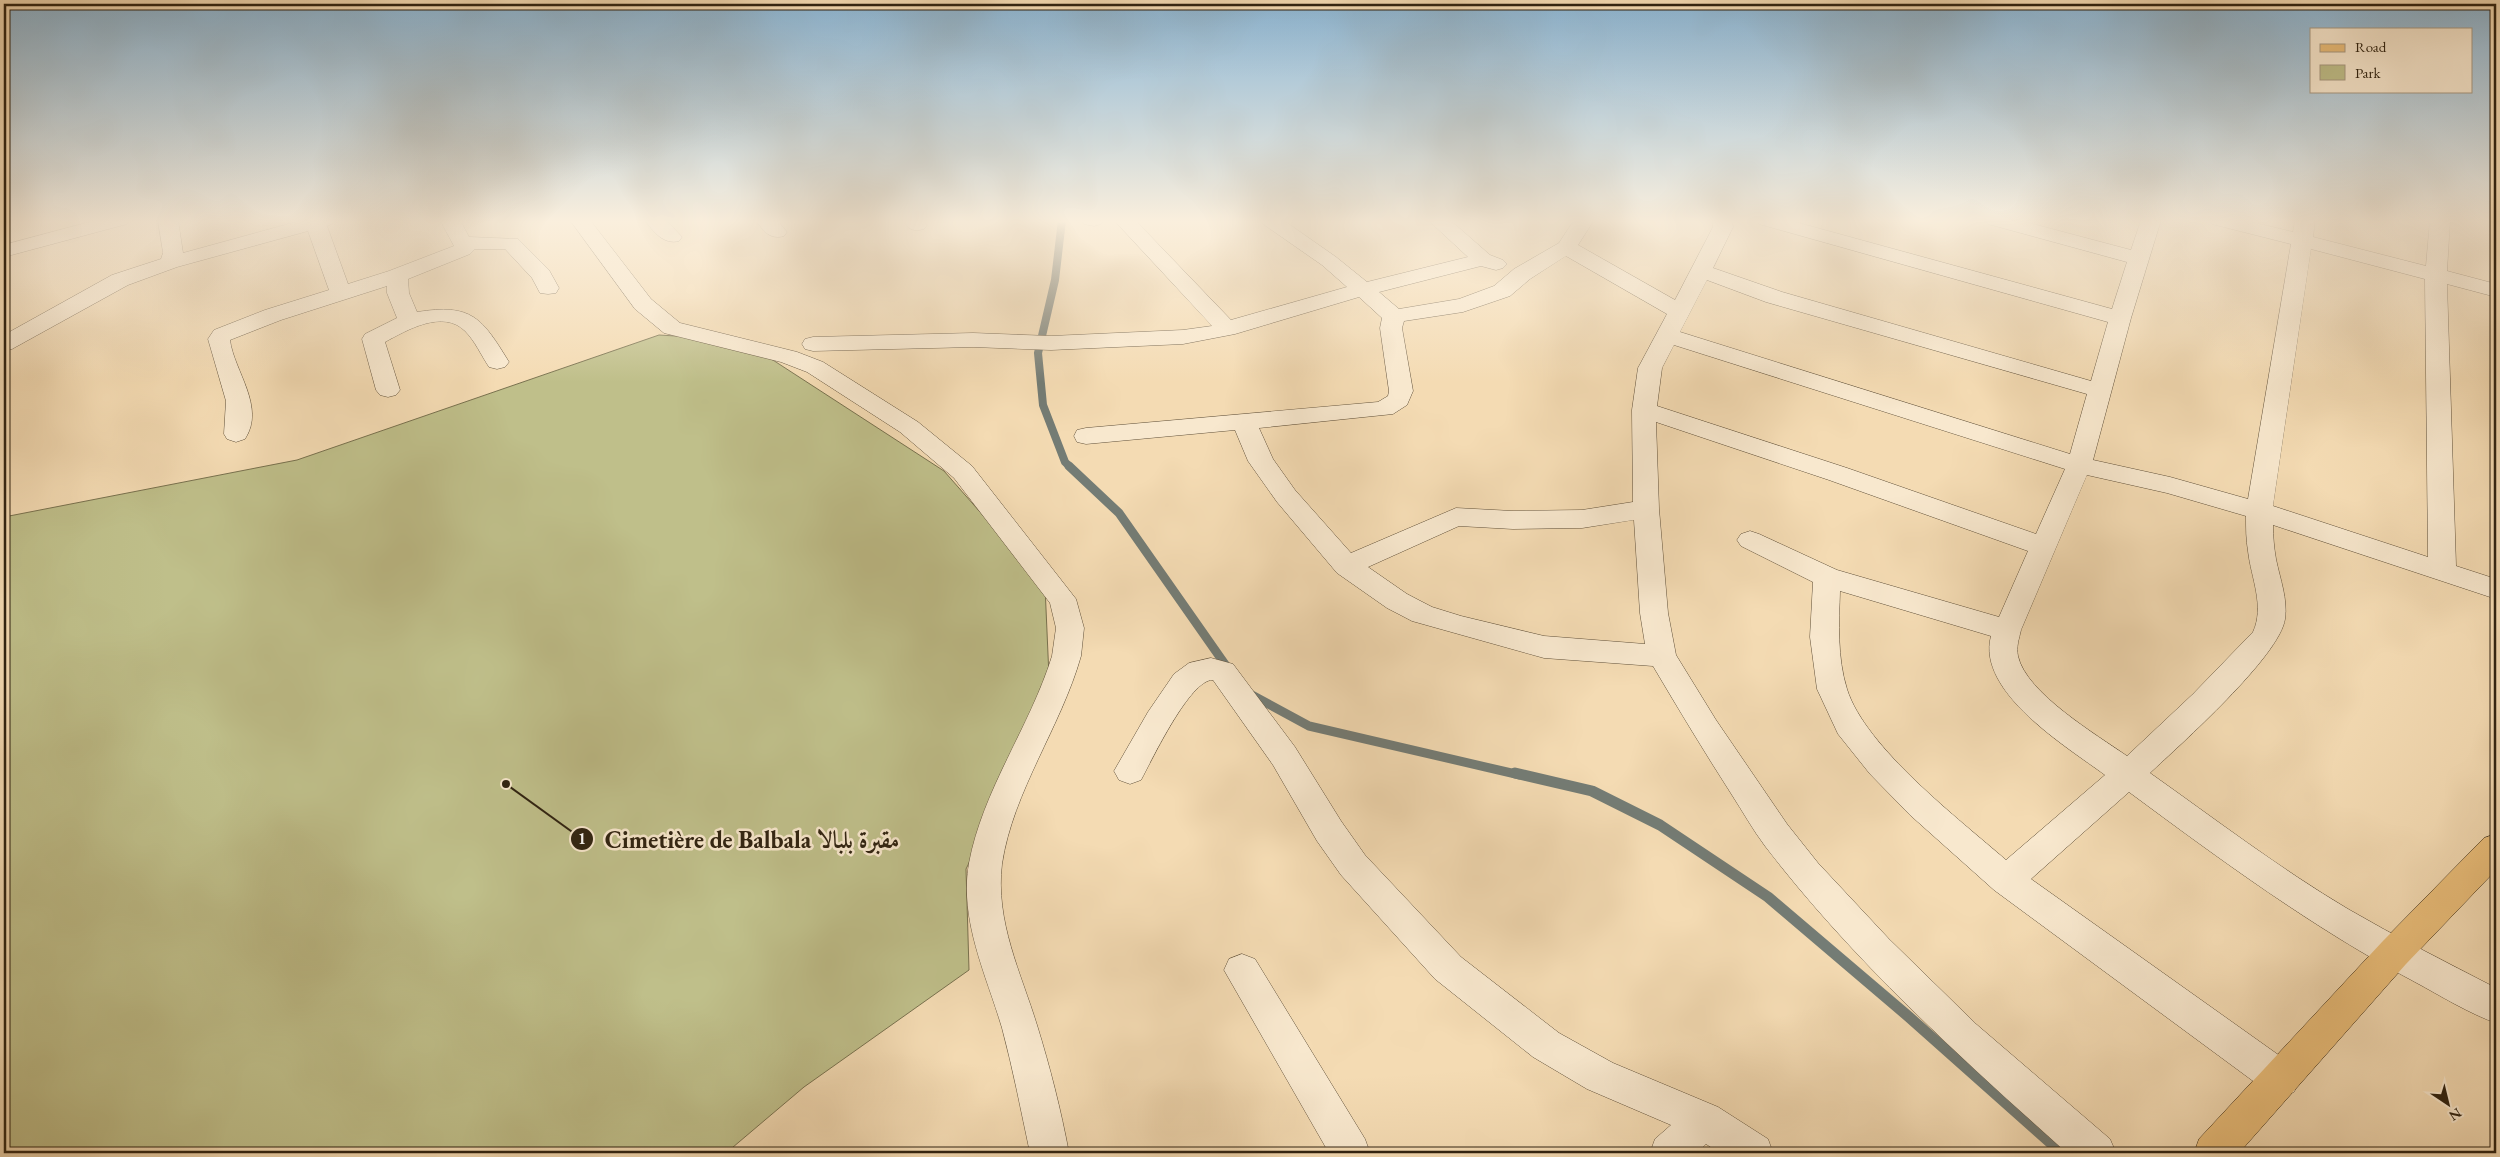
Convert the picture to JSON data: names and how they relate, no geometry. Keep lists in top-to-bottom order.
{
  "places": ["Cimetière de Balbala مقبرة بلبالا"],
  "legend": ["Road", "Park"],
  "north": "bottom right"
}
